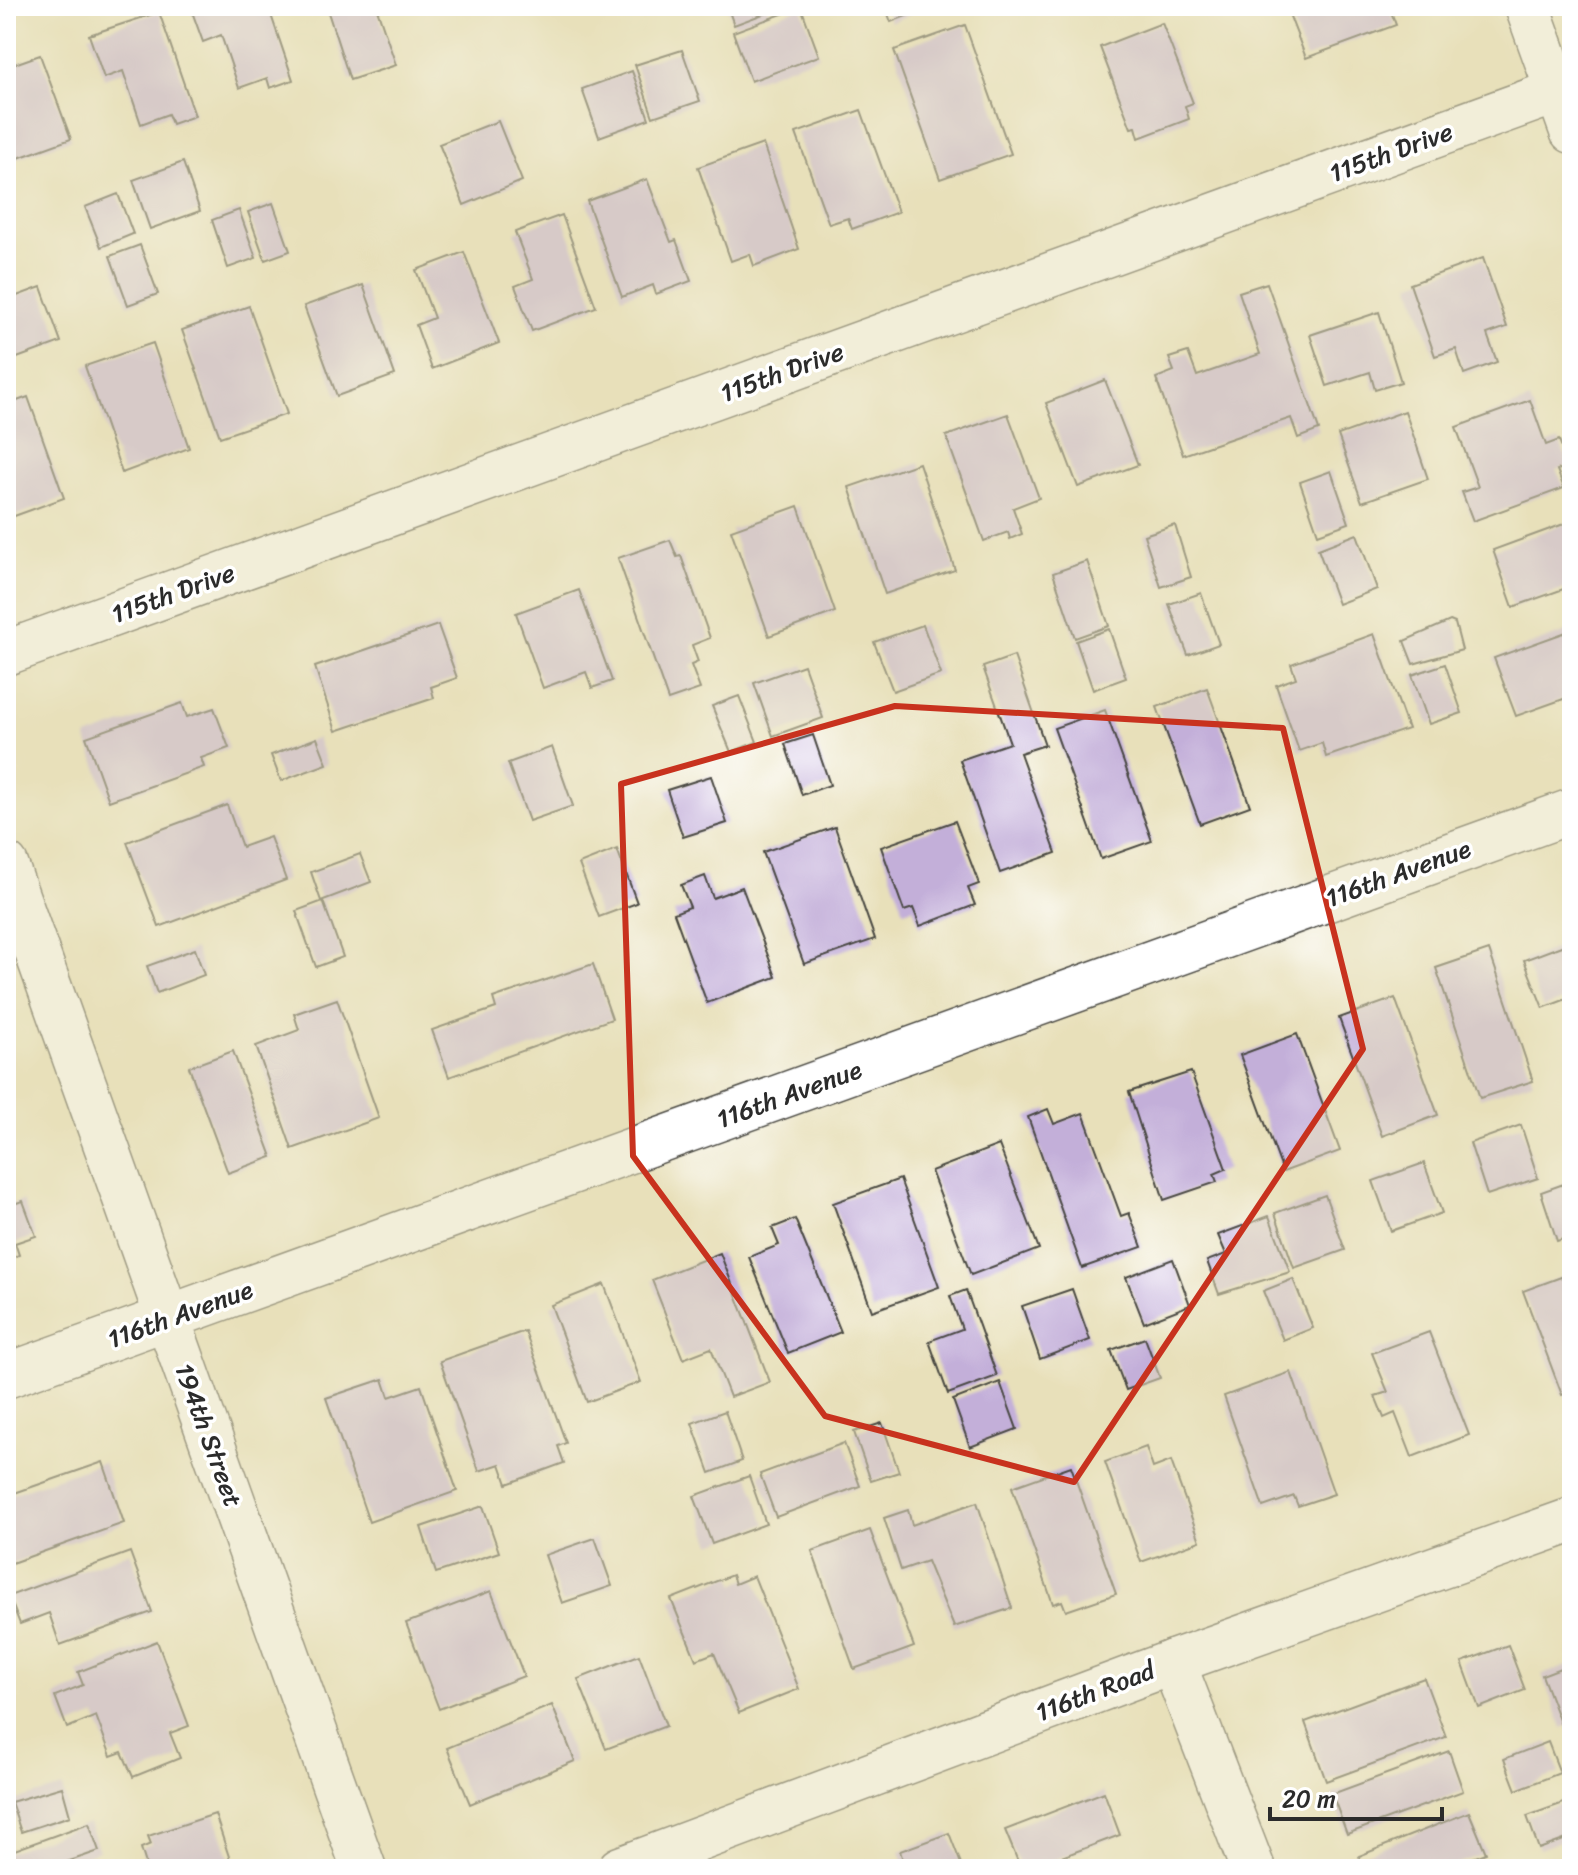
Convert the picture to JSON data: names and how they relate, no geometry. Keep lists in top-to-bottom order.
{
  "streets": {
    "street": [
      "115th Drive",
      "116th Avenue",
      "194th Street",
      "116th Road"
    ]
  },
  "crossings": [
    ["116th Avenue", "194th Street"]
  ],
  "scale_bar": "20 m"
}
